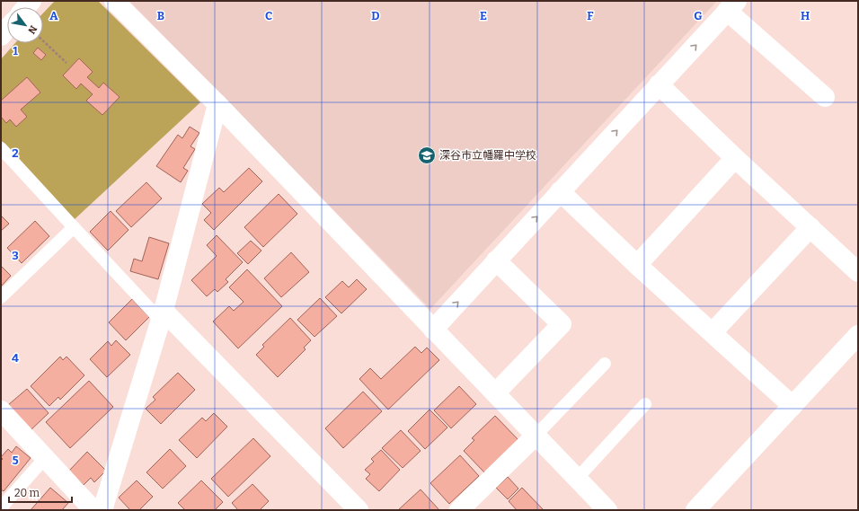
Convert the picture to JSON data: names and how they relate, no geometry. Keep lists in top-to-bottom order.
{
  "places": {
    "school or university": ["深谷市立幡羅中学校"]
  },
  "scale_bar": "20 m",
  "north": "bottom right",
  "grid": {
    "columns": [
      "A",
      "B",
      "C",
      "D",
      "E",
      "F",
      "G",
      "H"
    ],
    "rows": [
      "1",
      "2",
      "3",
      "4",
      "5"
    ]
  }
}
